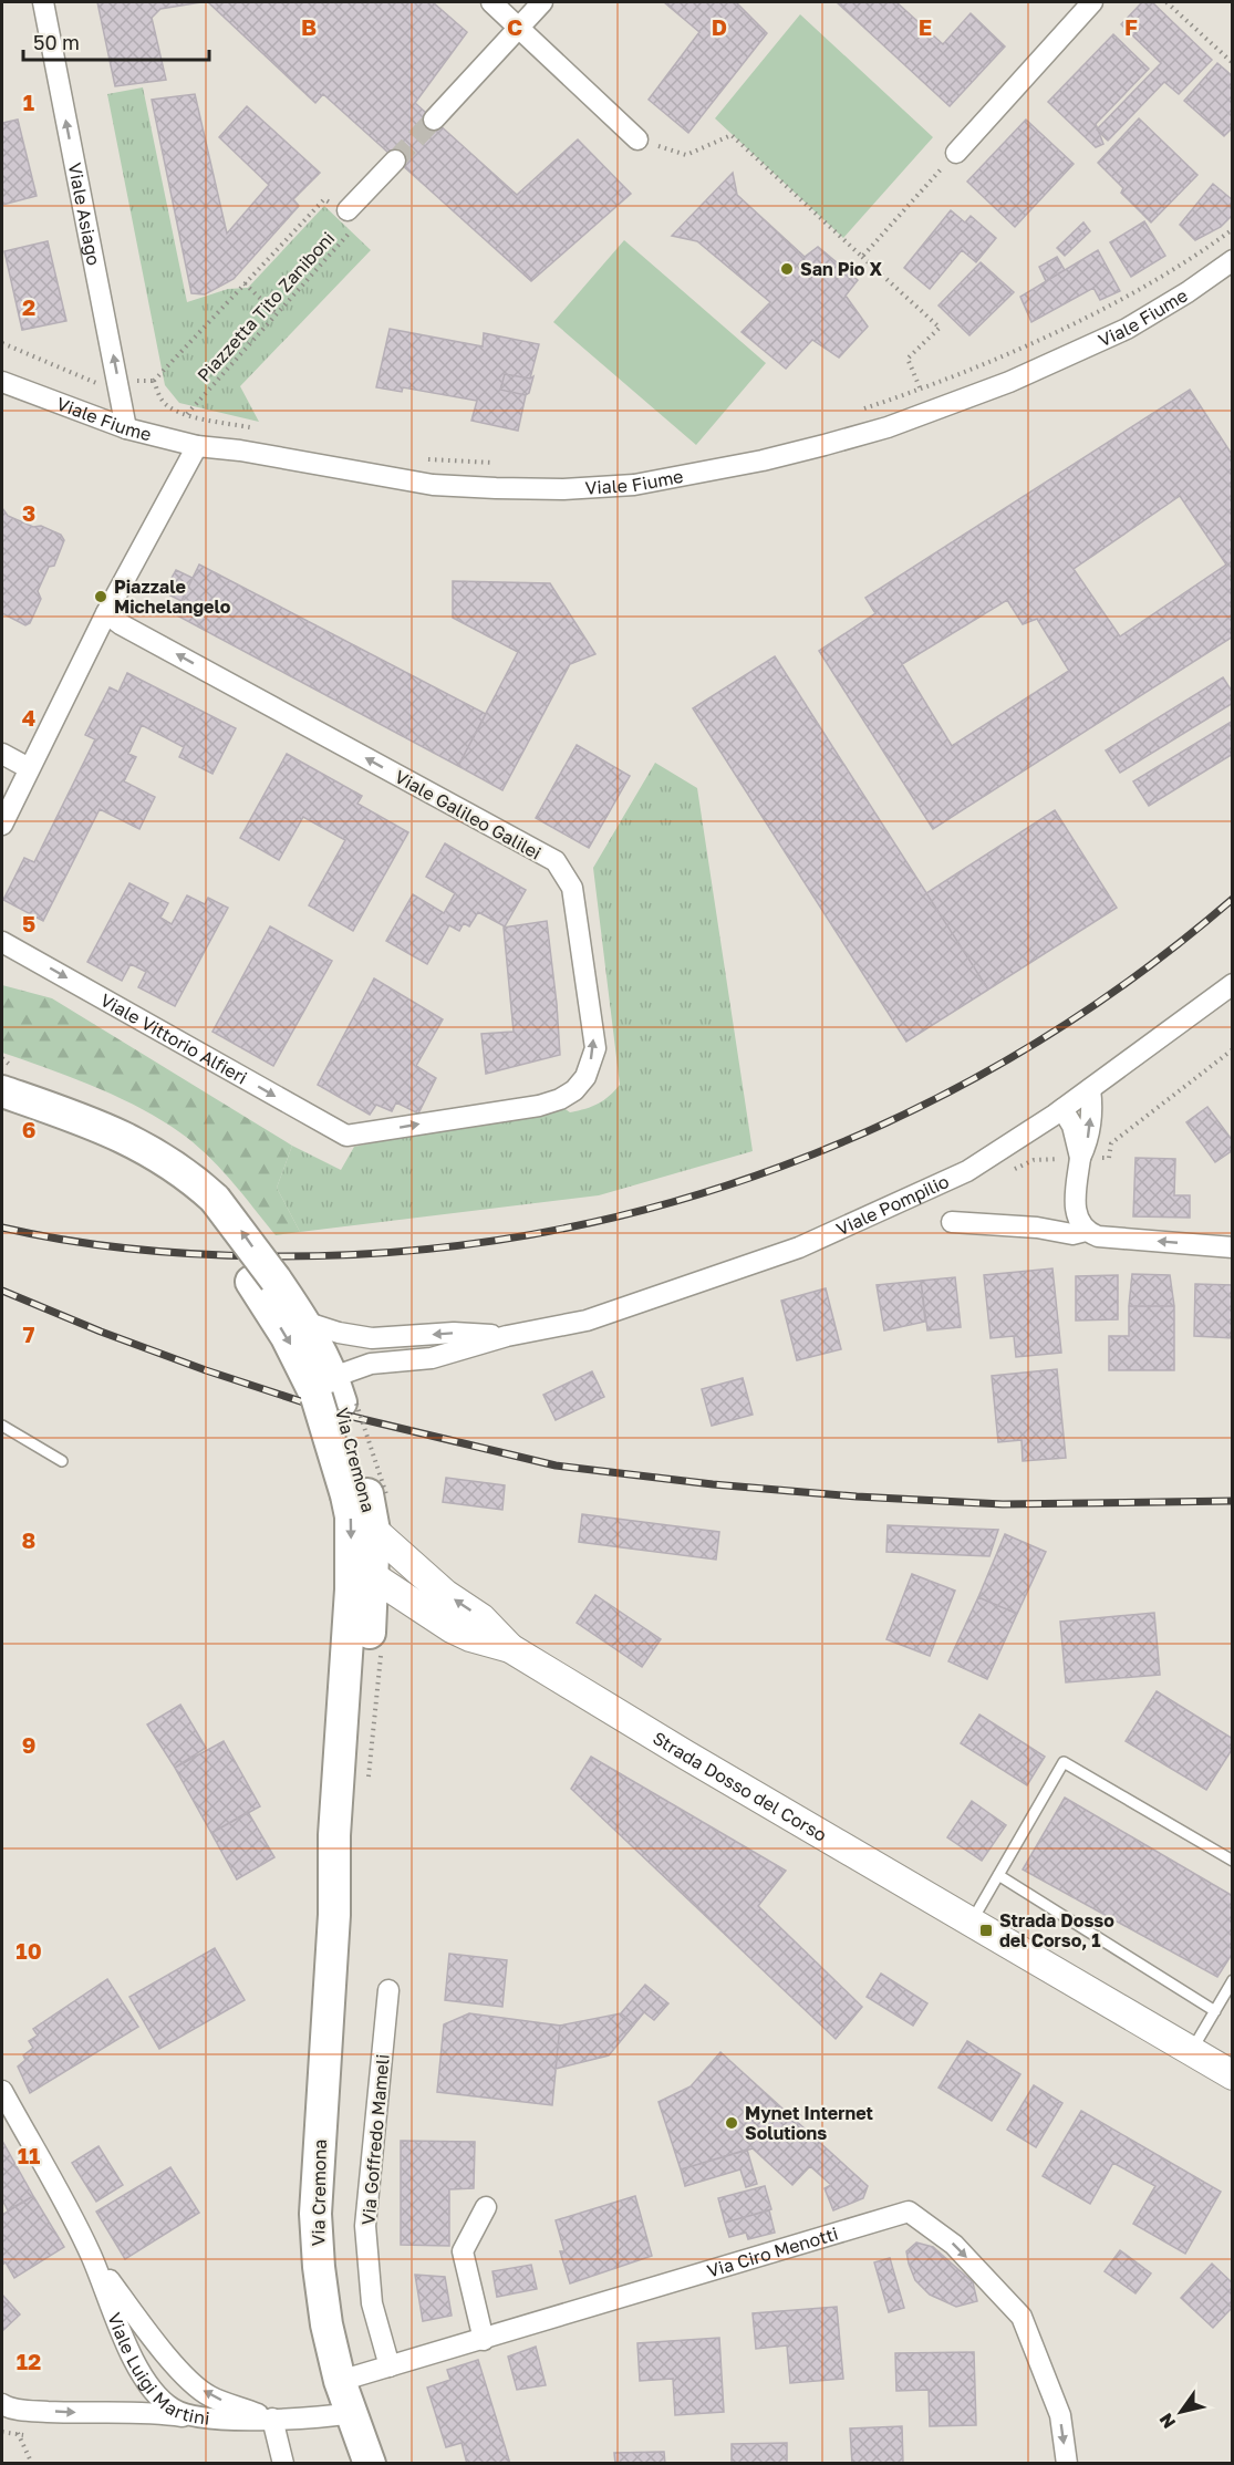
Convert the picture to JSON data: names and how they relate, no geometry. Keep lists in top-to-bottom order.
{
  "streets": {
    "main road": ["Via Cremona", "Strada Dosso del Corso"],
    "street": [
      "Viale Asiago",
      "Viale Fiume",
      "Viale Galileo Galilei",
      "Viale Vittorio Alfieri",
      "Viale Pompilio",
      "Via Goffredo Mameli",
      "Via Ciro Menotti",
      "Viale Luigi Martini"
    ],
    "path": ["Piazzetta Tito Zaniboni"]
  },
  "crossings": [
    ["Viale Asiago", "Viale Fiume"],
    ["Viale Galileo Galilei", "Viale Vittorio Alfieri"],
    ["Viale Pompilio", "Via Cremona"],
    ["Via Cremona", "Strada Dosso del Corso"],
    ["Via Cremona", "Via Ciro Menotti"],
    ["Via Cremona", "Viale Luigi Martini"],
    ["Via Goffredo Mameli", "Via Ciro Menotti"]
  ],
  "one_way": ["Viale Asiago", "Viale Vittorio Alfieri"],
  "places": {
    "other": ["San Pio X", "Piazzale Michelangelo", "Mynet Internet Solutions"],
    "transit": ["Strada Dosso del Corso, 1"]
  },
  "scale_bar": "50 m",
  "north": "bottom left",
  "grid": {
    "columns": [
      "B",
      "C",
      "D",
      "E",
      "F"
    ],
    "rows": [
      "1",
      "2",
      "3",
      "4",
      "5",
      "6",
      "7",
      "8",
      "9",
      "10",
      "11",
      "12"
    ]
  }
}
